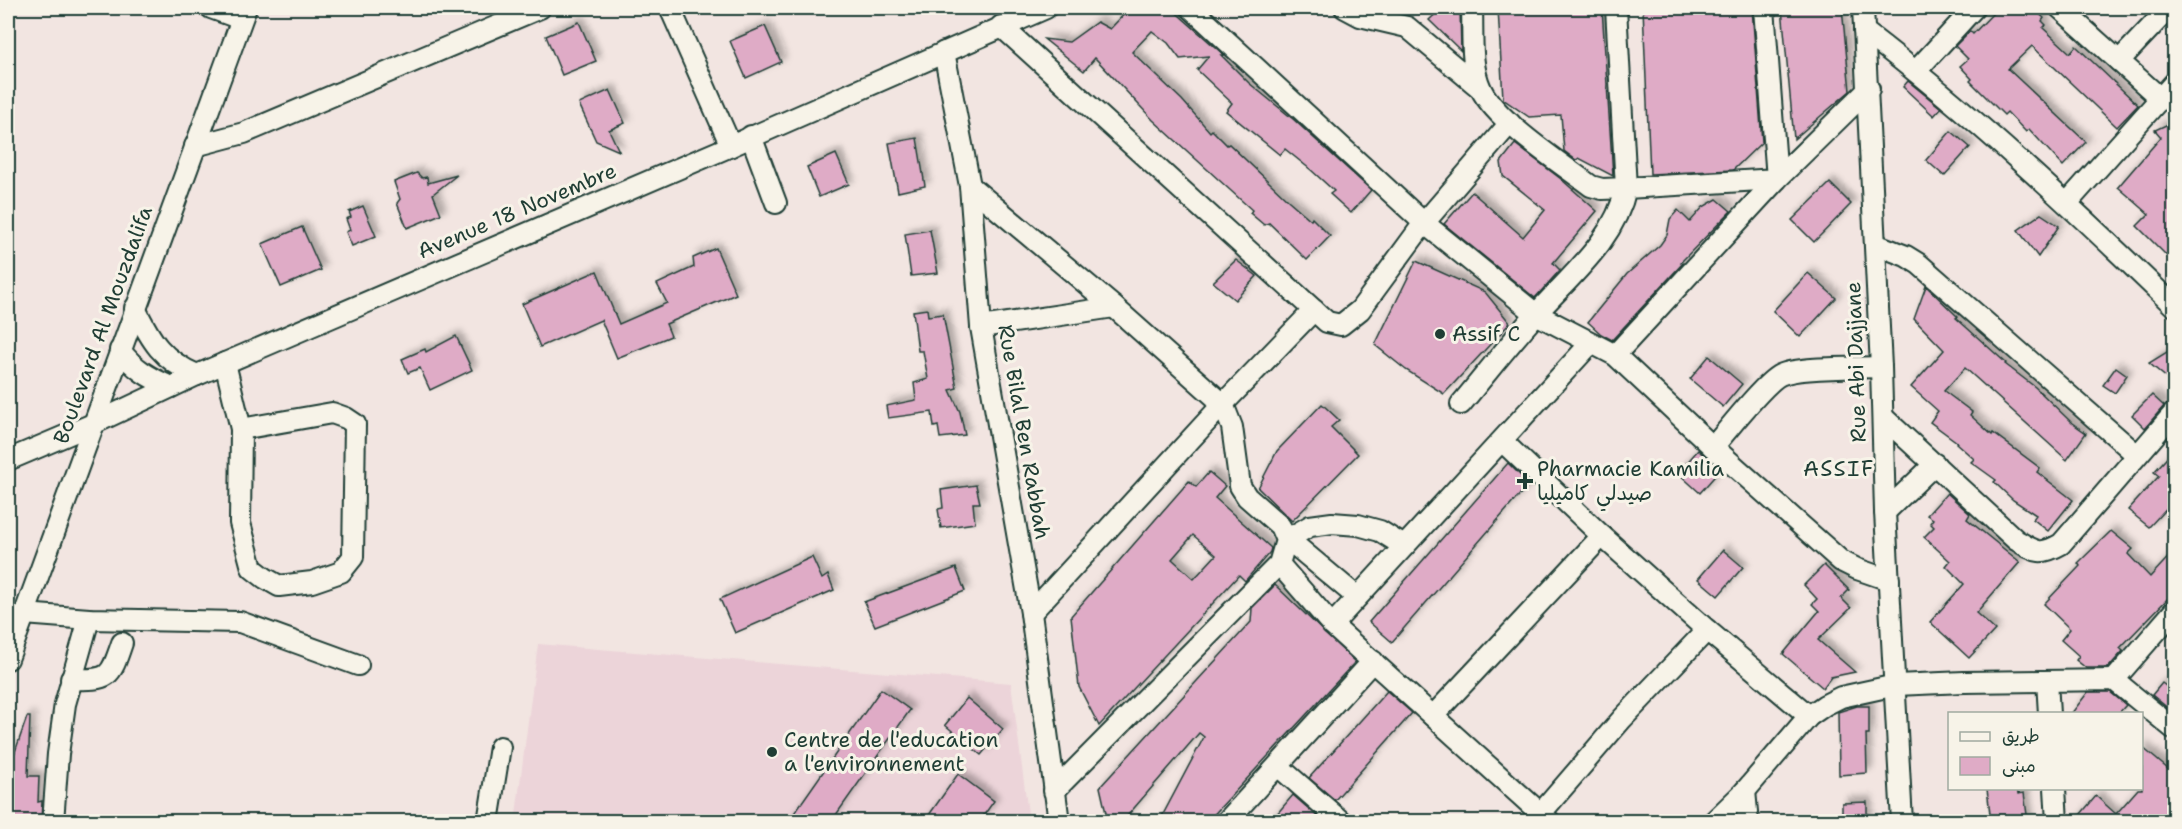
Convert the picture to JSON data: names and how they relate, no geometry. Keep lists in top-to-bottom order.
{
  "streets": {
    "street": [
      "Avenue 18 Novembre",
      "Boulevard Al Mouzdalifa",
      "Rue Abi Dajjane",
      "Rue Bilal Ben Rabbah"
    ]
  },
  "crossings": [
    ["Avenue 18 Novembre", "Boulevard Al Mouzdalifa"],
    ["Avenue 18 Novembre", "Rue Bilal Ben Rabbah"]
  ],
  "districts": ["ASSIF"],
  "places": {
    "other": ["Assif C", "Centre de l'education a l'environnement"],
    "health": ["Pharmacie Kamilia صيدلي كاميليا"]
  },
  "legend": ["طريق", "مبنى"]
}
